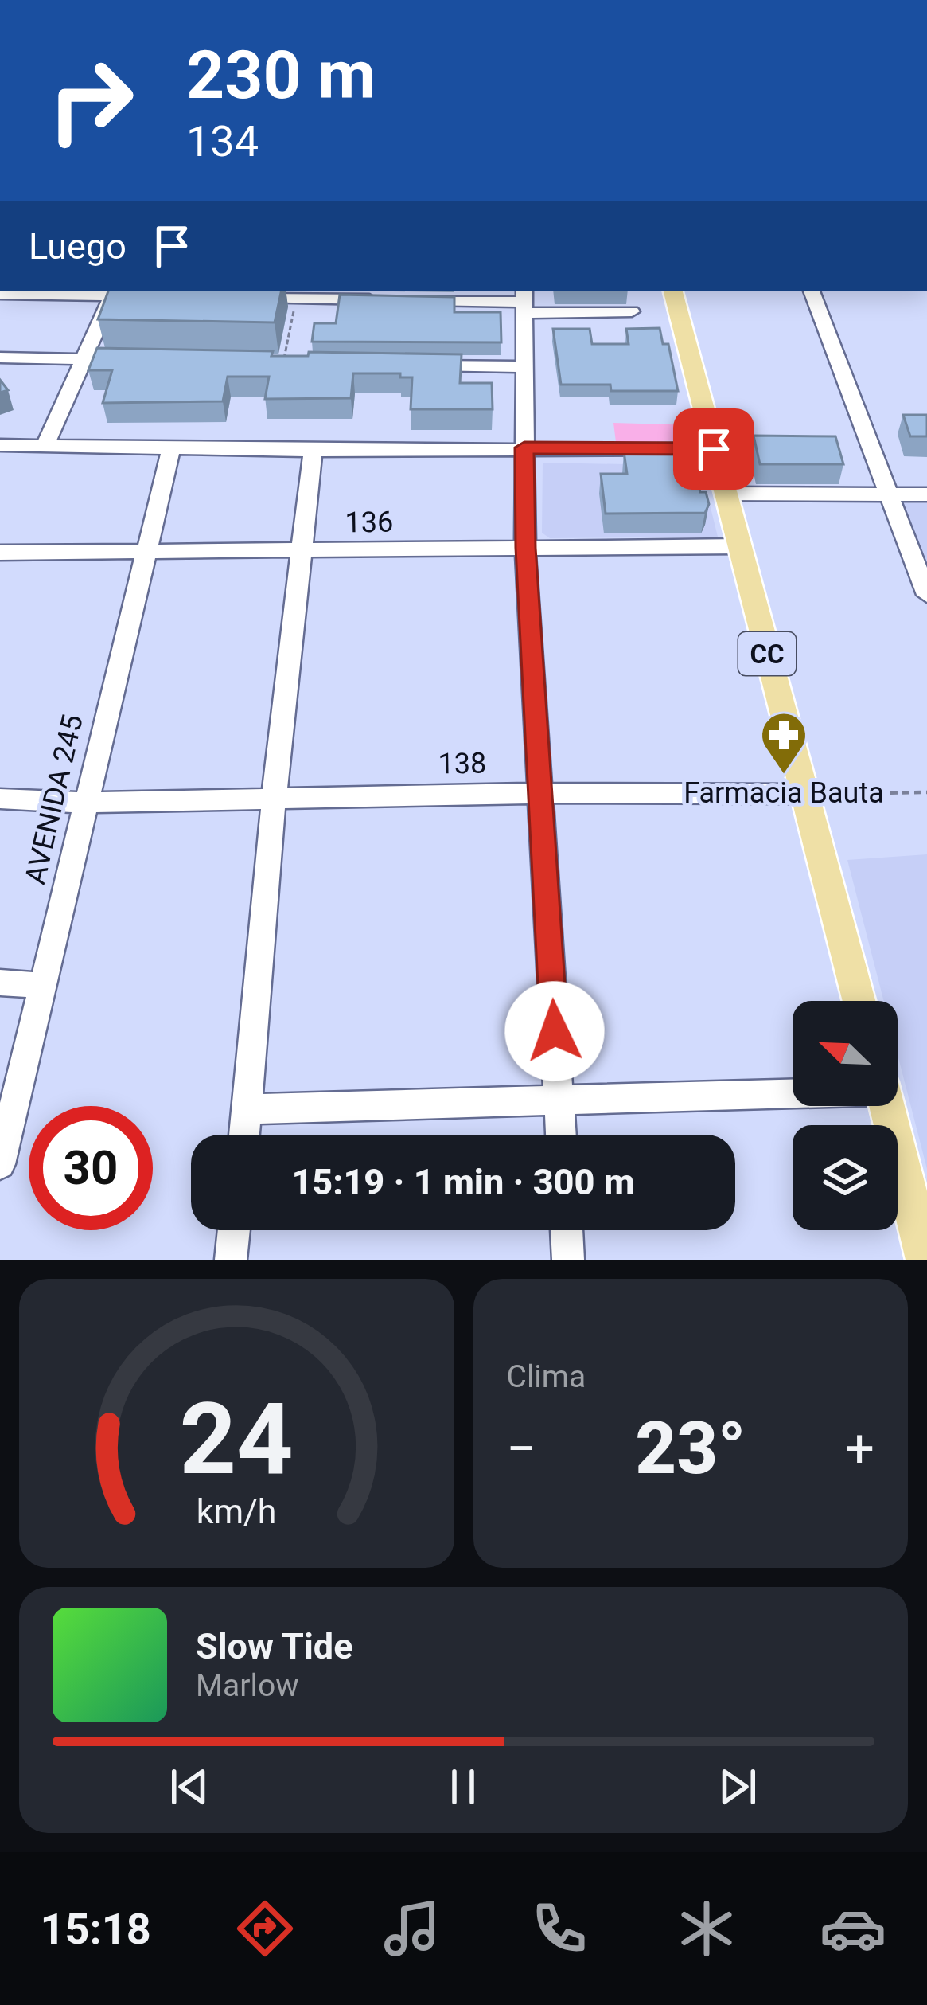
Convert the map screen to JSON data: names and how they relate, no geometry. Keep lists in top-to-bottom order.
{
  "streets": {
    "main road": ["CC"],
    "street": ["136", "138", "AVENIDA 245"]
  },
  "crossings": [
    ["136", "CC"],
    ["136", "AVENIDA 245"],
    ["CC", "138"],
    ["138", "AVENIDA 245"]
  ],
  "places": {
    "pharmacy": ["Farmacia Bauta"]
  },
  "north": "top left",
  "page": {
    "turn": ["230 m", "134"],
    "then": "Luego",
    "limit": "30",
    "trip": "15:19 · 1 min · 300 m",
    "tile": "Clima",
    "heat": ["−", "23°", "+"],
    "song": ["Slow Tide", "Marlow"],
    "tabs": "15:18",
    "gauge": ["24", "km/h"]
  }
}
